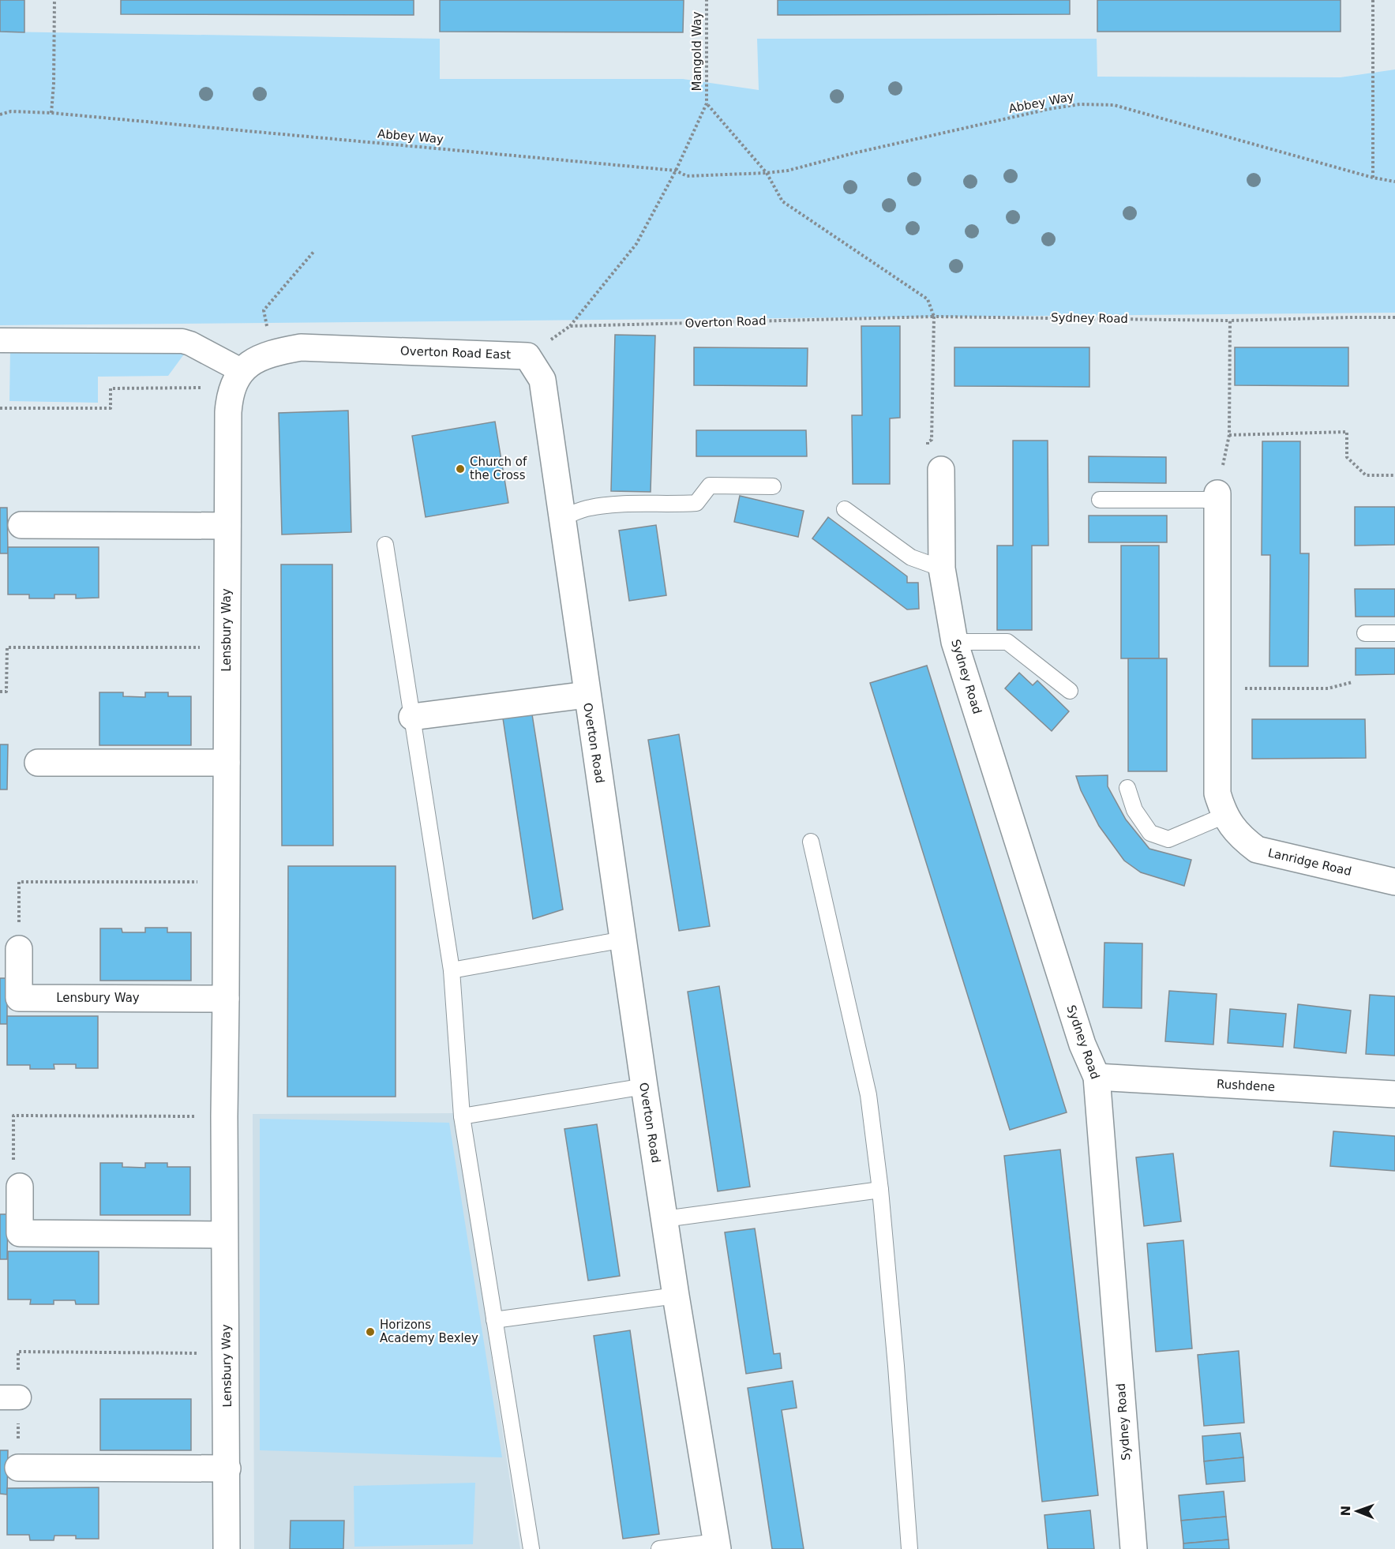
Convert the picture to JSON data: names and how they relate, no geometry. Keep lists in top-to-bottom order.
{
  "streets": {
    "street": [
      "Sydney Road",
      "Overton Road",
      "Overton Road East",
      "Lensbury Way",
      "Lanridge Road",
      "Rushdene"
    ],
    "path": ["Mangold Way", "Abbey Way"]
  },
  "crossings": [
    ["Sydney Road", "Overton Road"],
    ["Sydney Road", "Rushdene"],
    ["Overton Road", "Overton Road East"],
    ["Overton Road East", "Lensbury Way"]
  ],
  "places": ["Church of the Cross", "Horizons Academy Bexley"],
  "north": "left"
}
